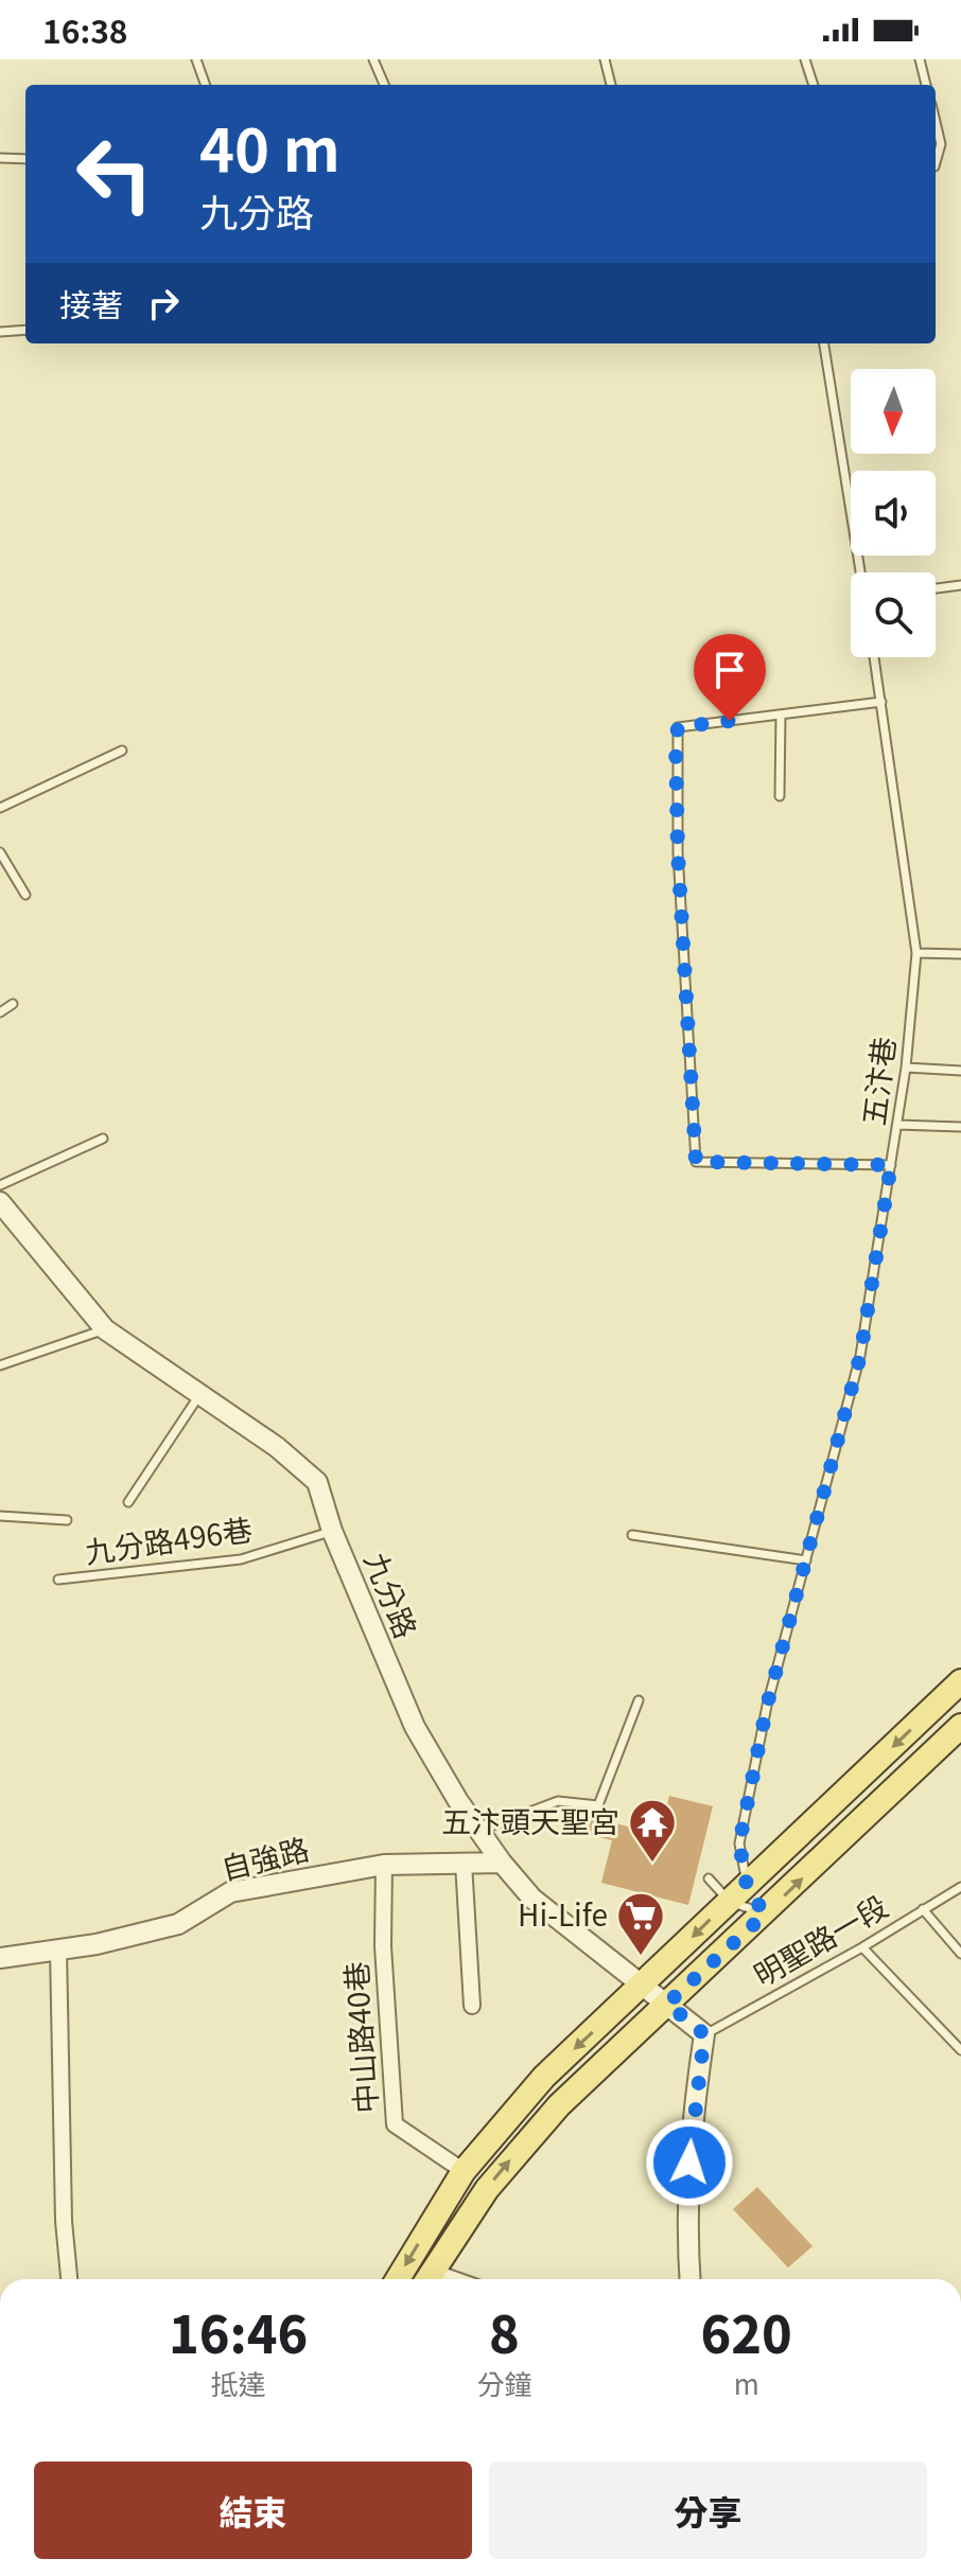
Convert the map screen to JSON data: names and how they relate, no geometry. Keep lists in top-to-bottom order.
{
  "streets": {
    "street": ["九分路", "自強路", "中山路40巷"],
    "lane": ["五汴巷", "九分路496巷", "明聖路一段"]
  },
  "crossings": [
    ["九分路496巷", "九分路"],
    ["九分路", "自強路"],
    ["九分路", "明聖路一段"],
    ["自強路", "中山路40巷"]
  ],
  "places": {
    "temple": ["五汴頭天聖宮"],
    "supermarket": ["Hi-Life"]
  },
  "north": "bottom",
  "page": {
    "status": "16:38",
    "turn": ["40 m", "九分路"],
    "then": "接著",
    "eta": [
      "16:46",
      "抵達",
      "8",
      "分鐘",
      "620",
      "m"
    ],
    "buttons": ["結束", "分享"]
  }
}
